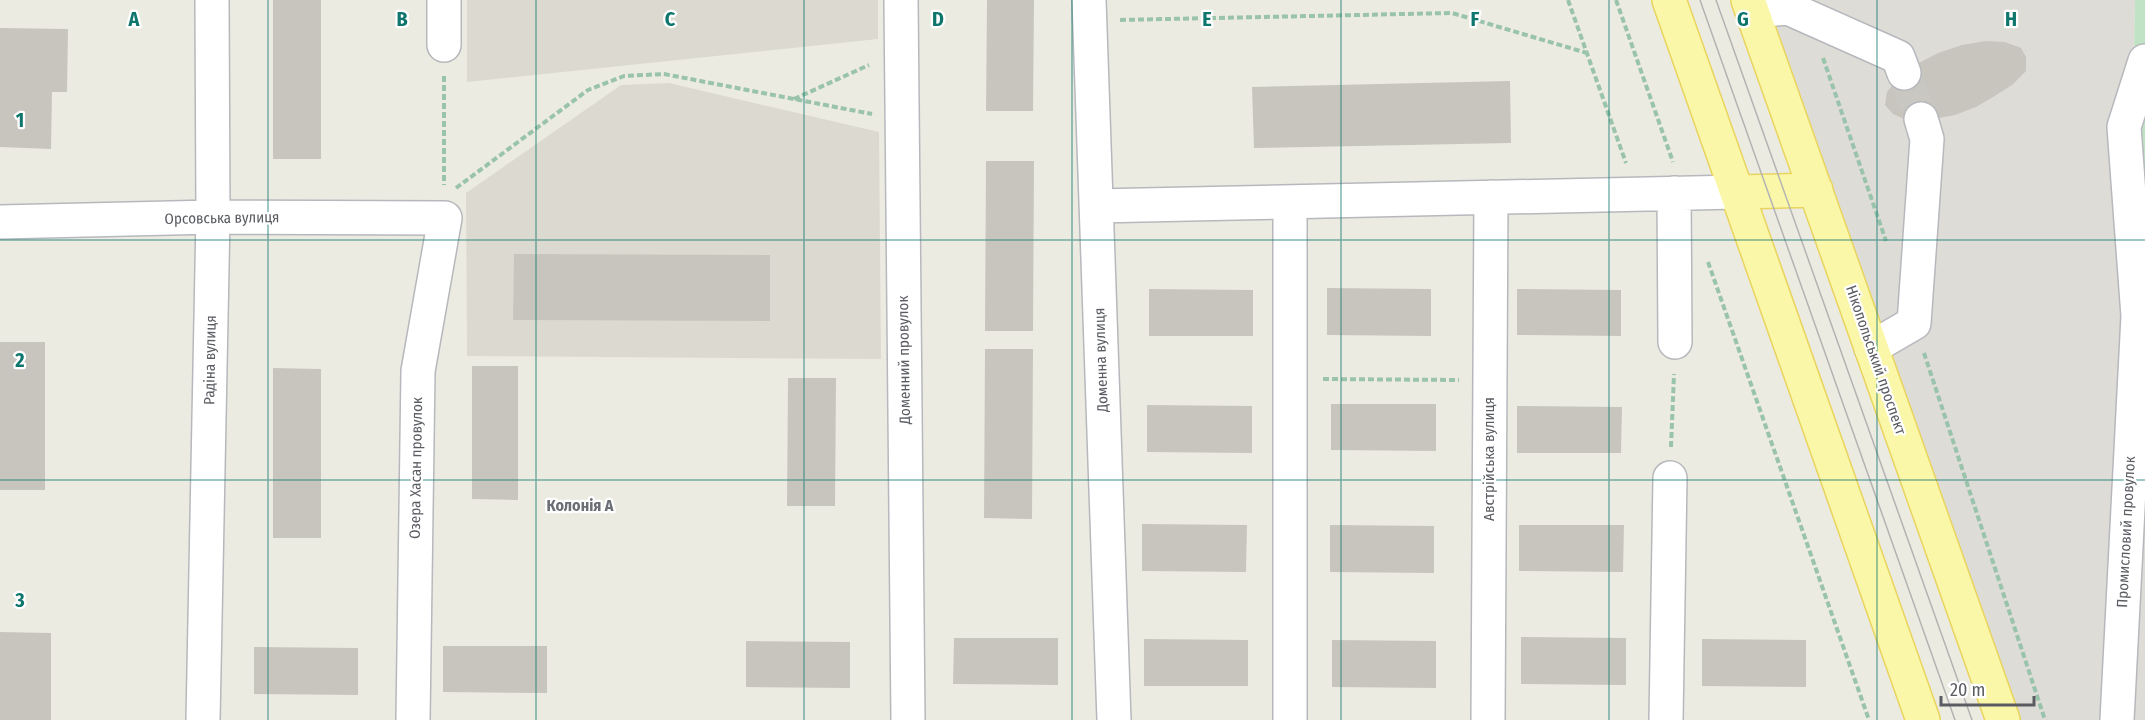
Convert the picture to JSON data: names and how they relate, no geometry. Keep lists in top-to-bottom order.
{
  "streets": {
    "main road": ["Нікопольський проспект"],
    "street": [
      "Орсовська вулиця",
      "Радіна вулиця",
      "Доменний провулок",
      "Доменна вулиця",
      "Австрійська вулиця",
      "Озера Хасан провулок",
      "Промисловий провулок"
    ]
  },
  "crossings": [
    ["Орсовська вулиця", "Радіна вулиця"],
    ["Орсовська вулиця", "Озера Хасан провулок"]
  ],
  "districts": ["Колонія А"],
  "scale_bar": "20 m",
  "grid": {
    "columns": [
      "A",
      "B",
      "C",
      "D",
      "E",
      "F",
      "G",
      "H"
    ],
    "rows": ["1", "2", "3"]
  }
}
